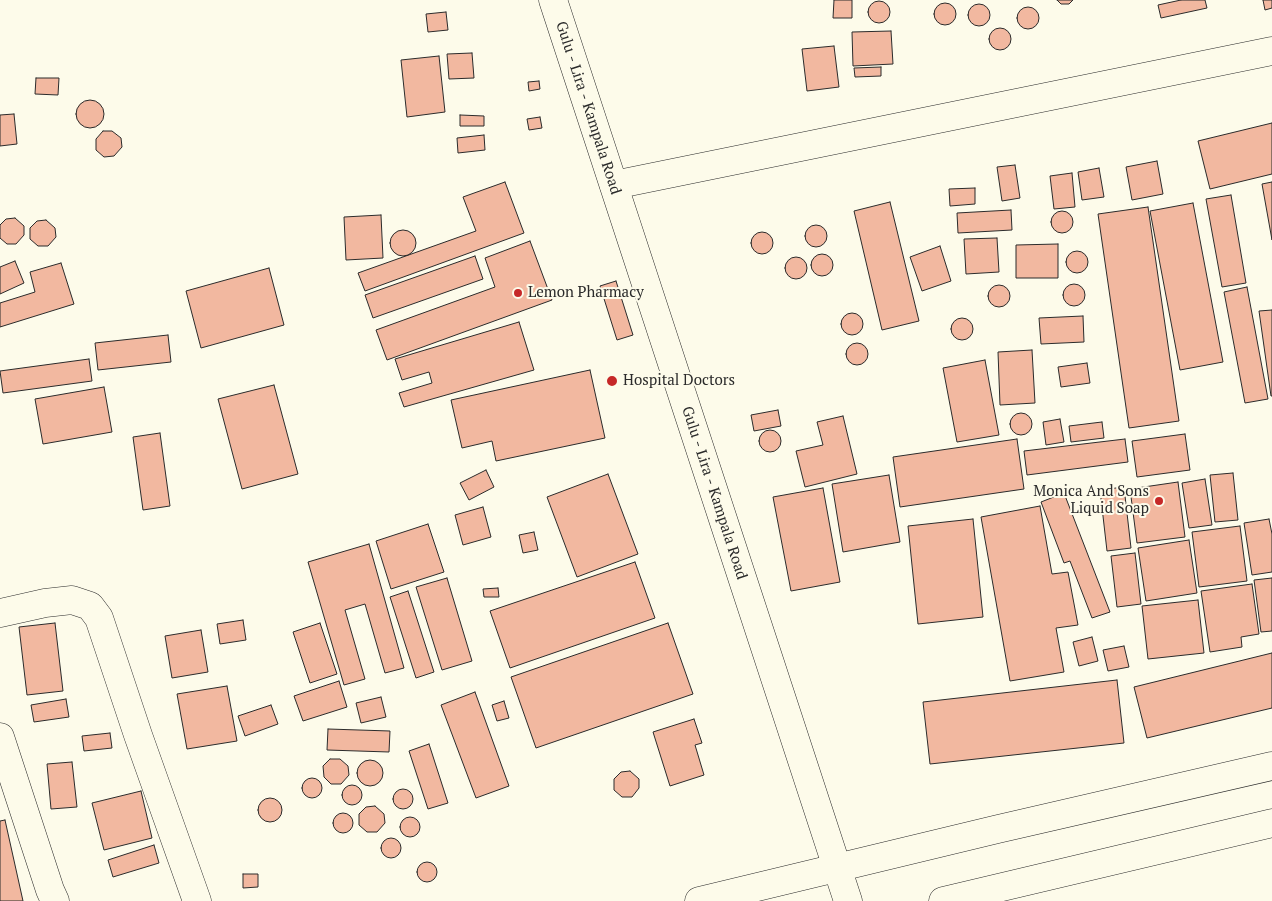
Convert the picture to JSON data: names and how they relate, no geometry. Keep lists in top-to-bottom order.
{
  "streets": {
    "street": ["Gulu - Lira - Kampala Road"]
  },
  "places": ["Lemon Pharmacy", "Hospital Doctors", "Monica And Sons Liquid Soap"]
}
